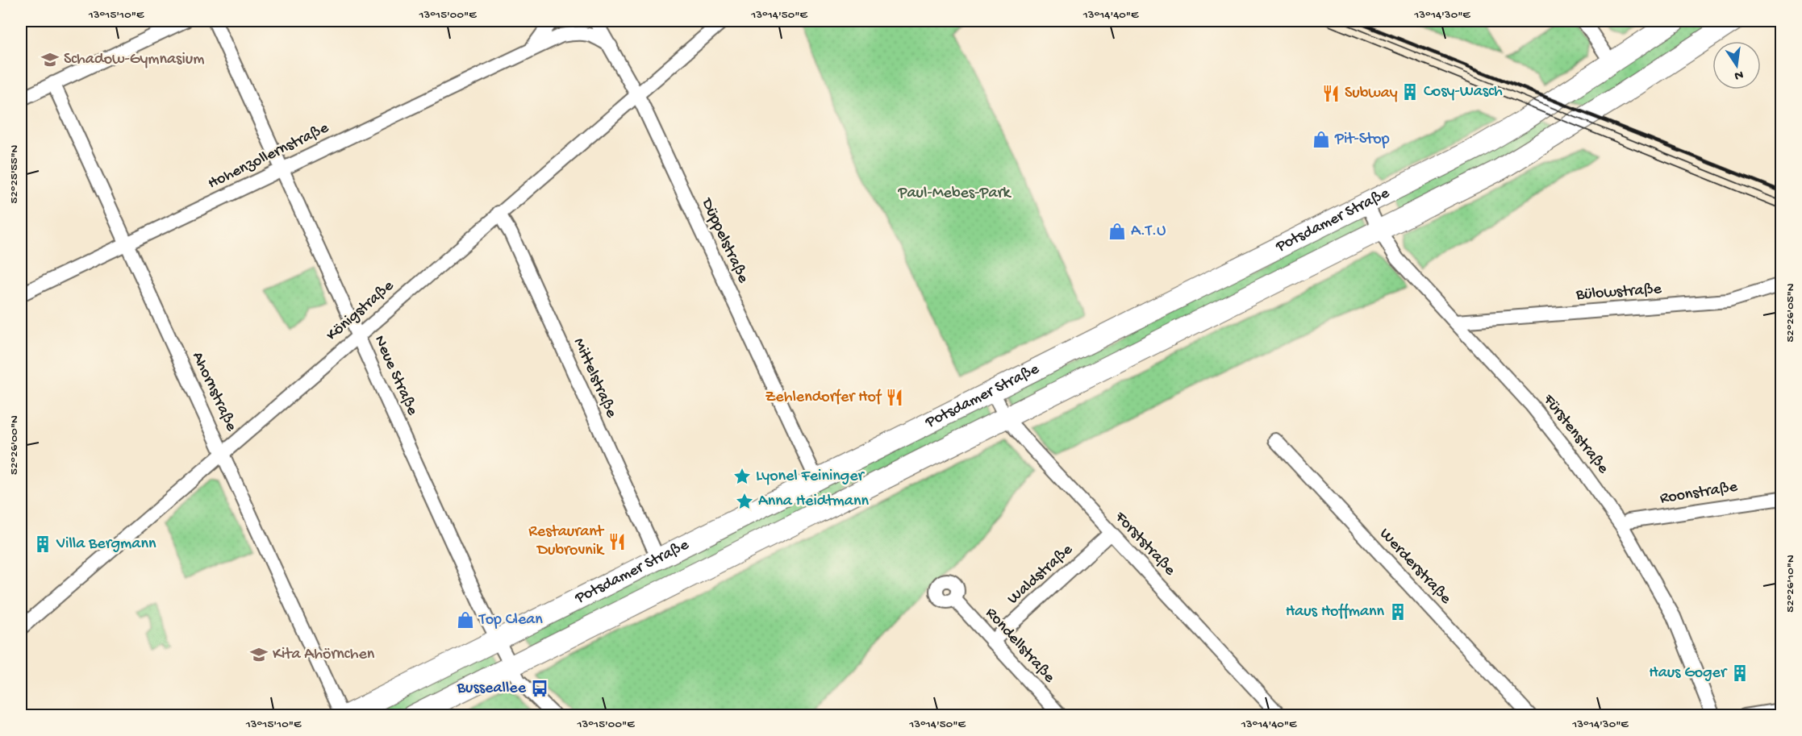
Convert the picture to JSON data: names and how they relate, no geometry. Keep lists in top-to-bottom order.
{
  "streets": {
    "main road": ["Potsdamer Straße"],
    "street": [
      "Hohenzollernstraße",
      "Düppelstraße",
      "Bülowstraße",
      "Königstraße",
      "Neue Straße",
      "Mittelstraße",
      "Ahornstraße",
      "Fürstenstraße",
      "Roonstraße",
      "Forststraße",
      "Werderstraße",
      "Waldstraße",
      "Rondellstraße"
    ]
  },
  "crossings": [
    ["Hohenzollernstraße", "Düppelstraße"],
    ["Hohenzollernstraße", "Neue Straße"],
    ["Hohenzollernstraße", "Ahornstraße"],
    ["Potsdamer Straße", "Düppelstraße"],
    ["Potsdamer Straße", "Neue Straße"],
    ["Potsdamer Straße", "Mittelstraße"],
    ["Potsdamer Straße", "Ahornstraße"],
    ["Potsdamer Straße", "Fürstenstraße"],
    ["Potsdamer Straße", "Forststraße"],
    ["Düppelstraße", "Königstraße"],
    ["Bülowstraße", "Fürstenstraße"],
    ["Königstraße", "Neue Straße"],
    ["Königstraße", "Mittelstraße"],
    ["Königstraße", "Ahornstraße"],
    ["Fürstenstraße", "Roonstraße"],
    ["Forststraße", "Waldstraße"],
    ["Waldstraße", "Rondellstraße"]
  ],
  "parks": ["Paul-Mebes-Park"],
  "places": {
    "school or university": ["Schadow-Gymnasium", "Kita Ahörnchen"],
    "building": [
      "Cosy-Wasch",
      "Villa Bergmann",
      "Haus Hoffmann",
      "Haus Goger"
    ],
    "restaurant": ["Subway", "Zehlendorfer Hof", "Restaurant Dubrovnik"],
    "shop": ["Pit-Stop", "A.T.U", "Top Clean"],
    "place": ["Lyonel Feininger", "Anna Heidtmann"],
    "bus stop": ["Busseallee"]
  },
  "north": "bottom",
  "coordinates": [
    "13°15'10\"E",
    "13°15'00\"E",
    "13°14'50\"E",
    "13°14'40\"E",
    "13°14'30\"E",
    "52°25'55\"N",
    "52°26'05\"N",
    "52°26'00\"N",
    "52°26'10\"N"
  ]
}
